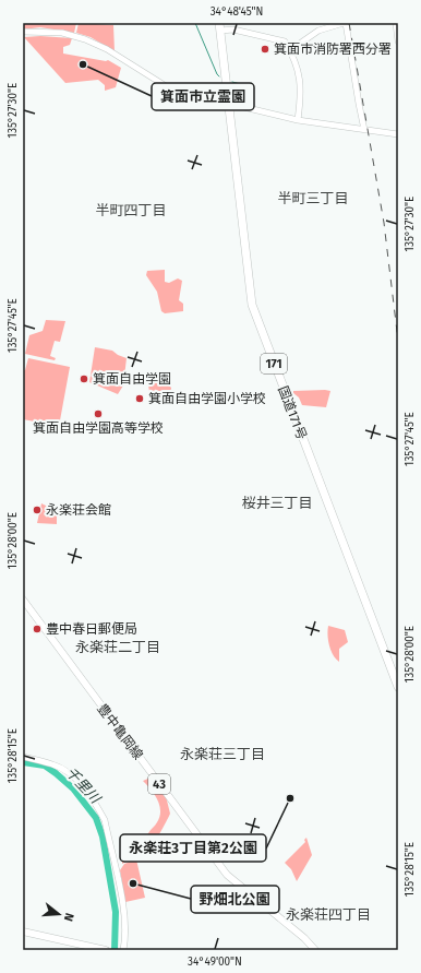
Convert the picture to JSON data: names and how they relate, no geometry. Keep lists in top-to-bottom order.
{
  "streets": {
    "highway": ["171", "国道171号"],
    "main road": ["豊中亀岡線", "43"]
  },
  "districts": [
    "半町三丁目",
    "半町四丁目",
    "桜井三丁目",
    "永楽荘二丁目",
    "永楽荘三丁目",
    "永楽荘四丁目"
  ],
  "water": ["千里川"],
  "places": [
    "箕面市消防署西分署",
    "箕面市立霊園",
    "箕面自由学園",
    "箕面自由学園小学校",
    "箕面自由学園高等学校",
    "永楽荘会館",
    "豊中春日郵便局",
    "永楽荘3丁目第2公園",
    "野畑北公園"
  ],
  "north": "right",
  "coordinates": [
    "34°48'45\"N",
    "135°27'30\"E",
    "135°27'45\"E",
    "135°28'00\"E",
    "135°28'15\"E",
    "34°49'00\"N"
  ]
}
